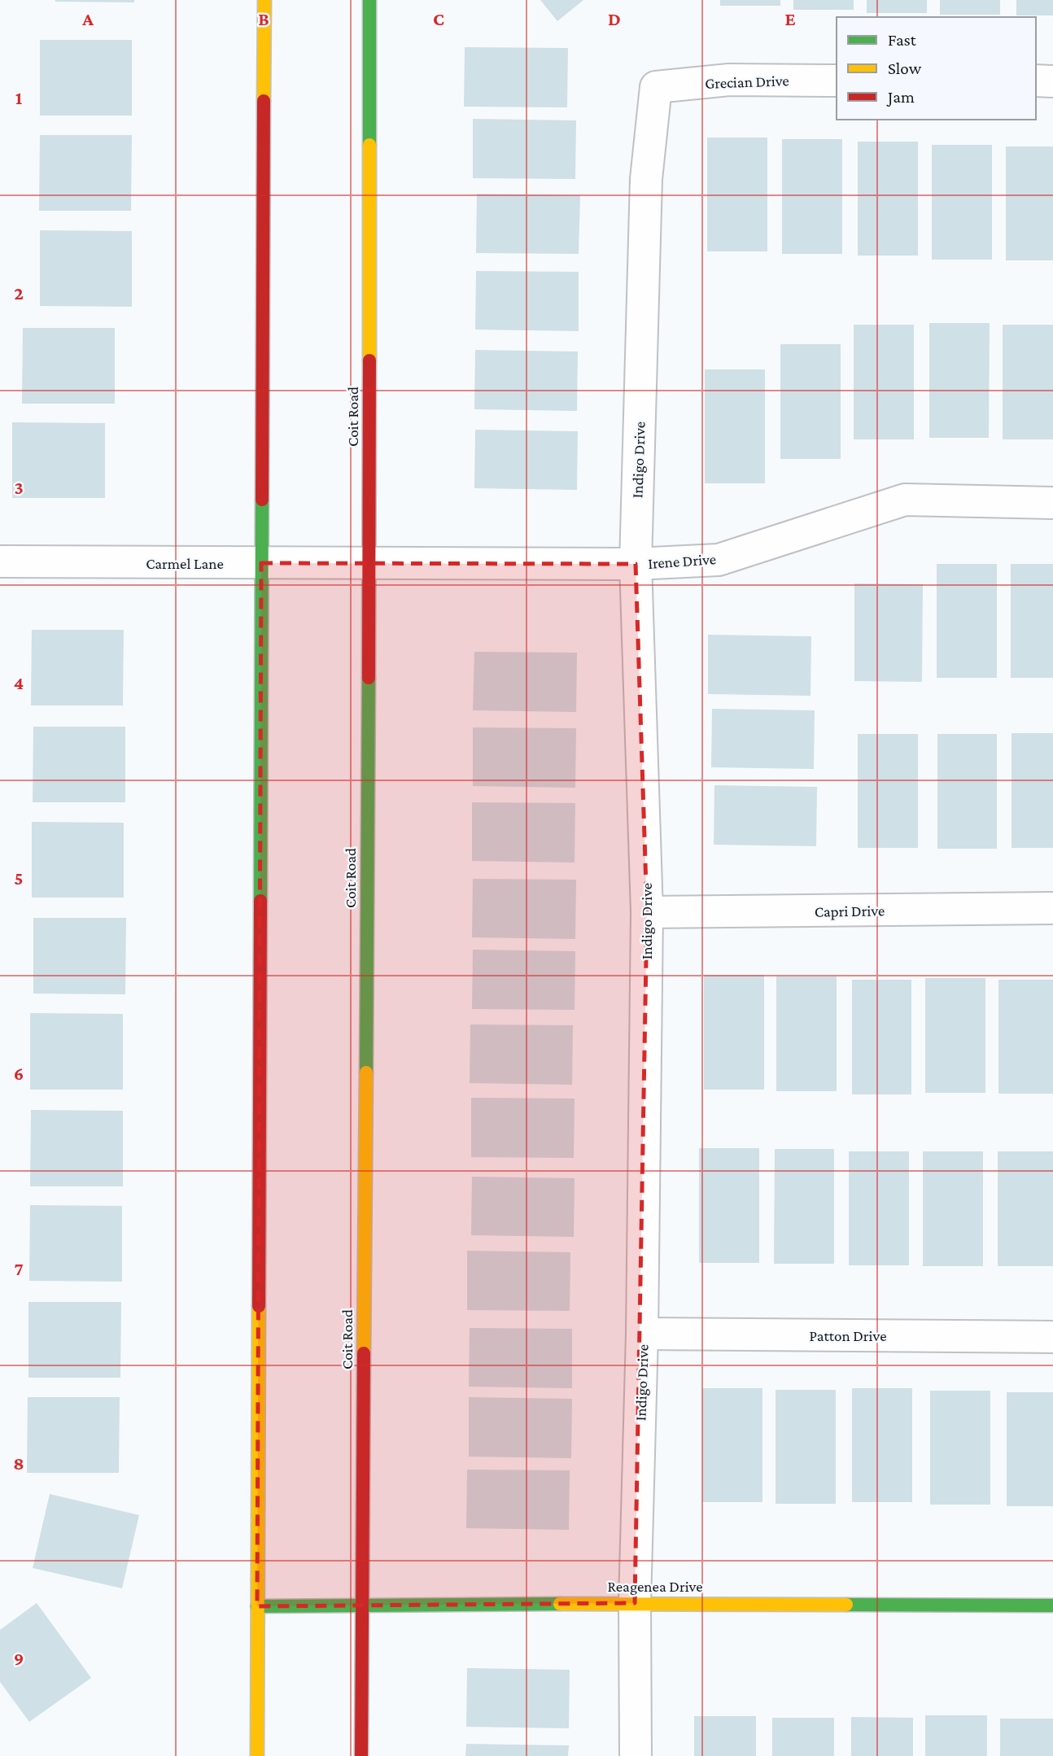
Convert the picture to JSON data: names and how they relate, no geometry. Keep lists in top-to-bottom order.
{
  "streets": {
    "main road": ["Coit Road", "Reagenea Drive"],
    "street": [
      "Grecian Drive",
      "Indigo Drive",
      "Irene Drive",
      "Carmel Lane",
      "Capri Drive",
      "Patton Drive"
    ]
  },
  "crossings": [
    ["Grecian Drive", "Indigo Drive"],
    ["Coit Road", "Irene Drive"],
    ["Coit Road", "Carmel Lane"],
    ["Coit Road", "Reagenea Drive"],
    ["Indigo Drive", "Irene Drive"],
    ["Indigo Drive", "Capri Drive"],
    ["Indigo Drive", "Patton Drive"],
    ["Indigo Drive", "Reagenea Drive"],
    ["Irene Drive", "Carmel Lane"]
  ],
  "legend": ["Fast", "Slow", "Jam"],
  "grid": {
    "columns": [
      "A",
      "B",
      "C",
      "D",
      "E"
    ],
    "rows": [
      "1",
      "2",
      "3",
      "4",
      "5",
      "6",
      "7",
      "8",
      "9"
    ]
  }
}
